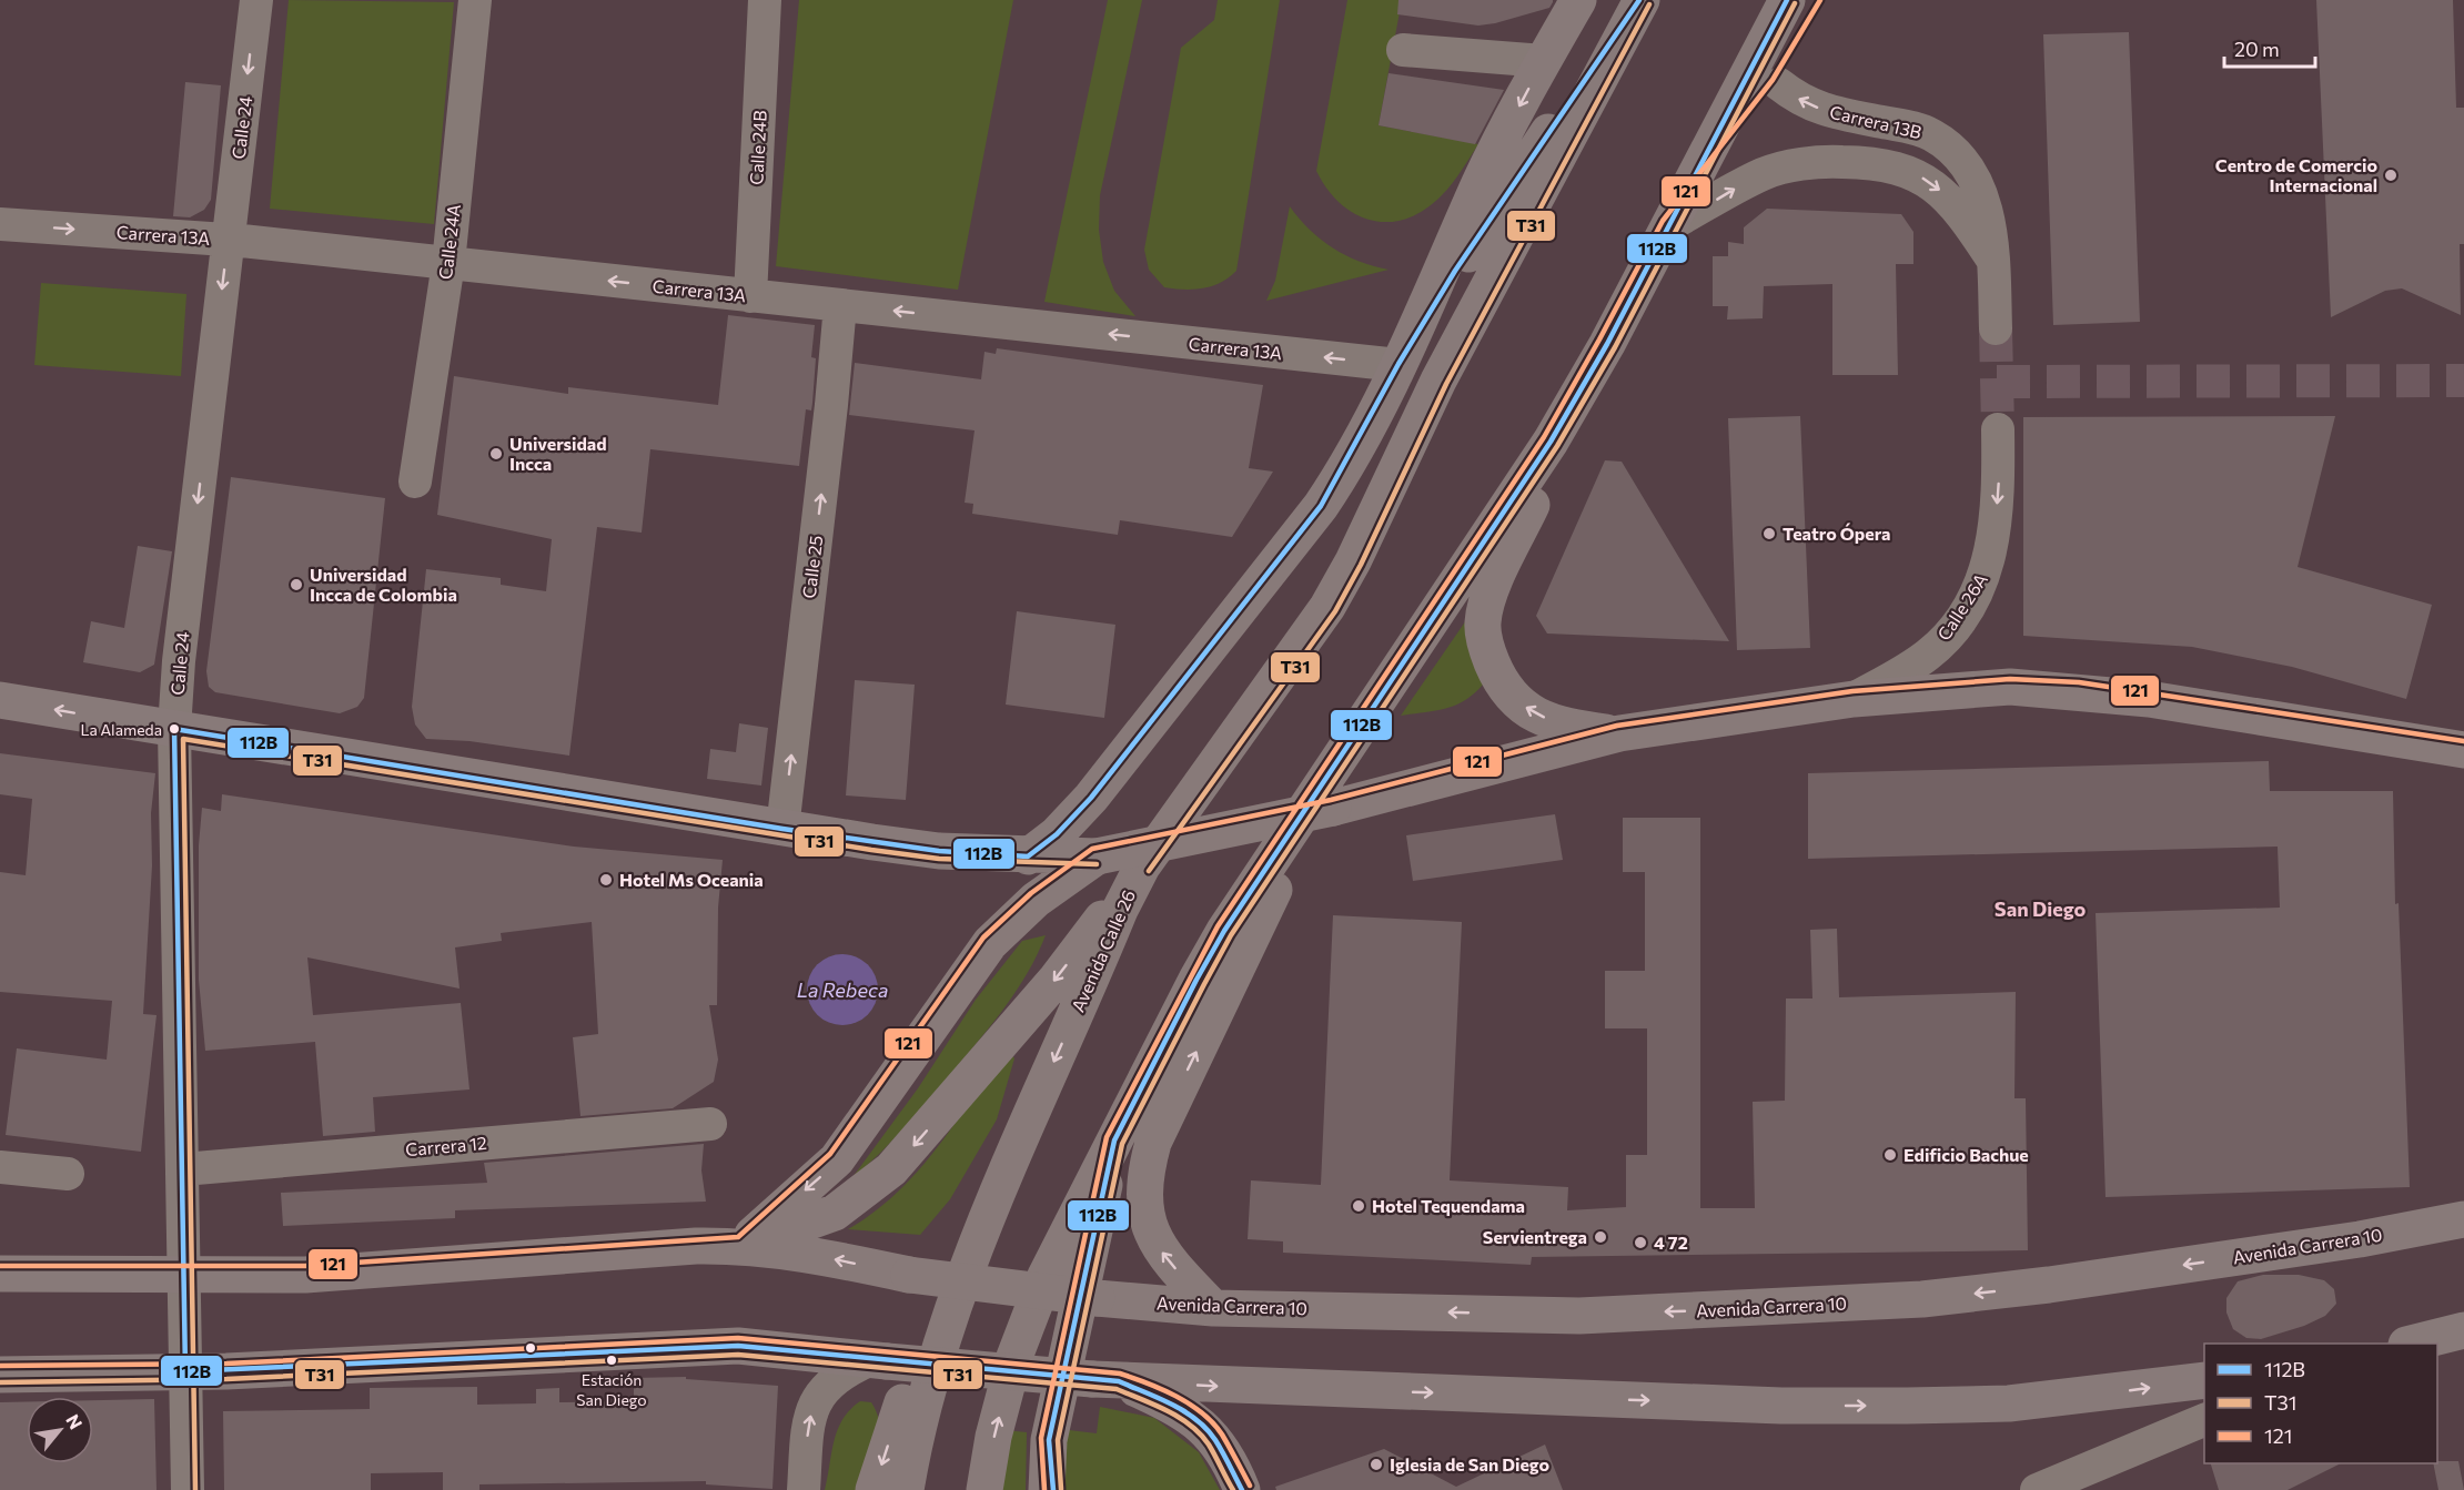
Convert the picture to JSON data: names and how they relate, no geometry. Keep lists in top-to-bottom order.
{
  "streets": {
    "main road": ["Avenida Calle 26", "Avenida Carrera 10"],
    "street": [
      "Carrera 13B",
      "Calle 24",
      "Calle 24B",
      "Carrera 13A",
      "Calle 24A",
      "Calle 25",
      "Calle 26A",
      "Carrera 12"
    ]
  },
  "crossings": [
    ["Calle 24", "Carrera 13A"],
    ["Calle 24", "Carrera 12"],
    ["Calle 24", "Avenida Carrera 10"],
    ["Calle 24B", "Carrera 13A"],
    ["Carrera 13A", "Calle 24A"],
    ["Carrera 13A", "Calle 25"]
  ],
  "one_way": [
    "Carrera 13B",
    "Calle 24",
    "Calle 25",
    "Calle 26A"
  ],
  "districts": ["San Diego"],
  "water": ["La Rebeca"],
  "places": [
    "Centro de Comercio Internacional",
    "Universidad Incca",
    "Teatro Ópera",
    "Universidad Incca de Colombia",
    "La Alameda",
    "Hotel Ms Oceania",
    "Edificio Bachue",
    "Hotel Tequendama",
    "Servientrega",
    "4 72",
    "Estación San Diego",
    "Iglesia de San Diego"
  ],
  "lines": ["transit line 112B", "transit line 121", "transit line T31"],
  "legend": ["112B", "T31", "121"],
  "scale_bar": "20 m",
  "north": "top right"
}
